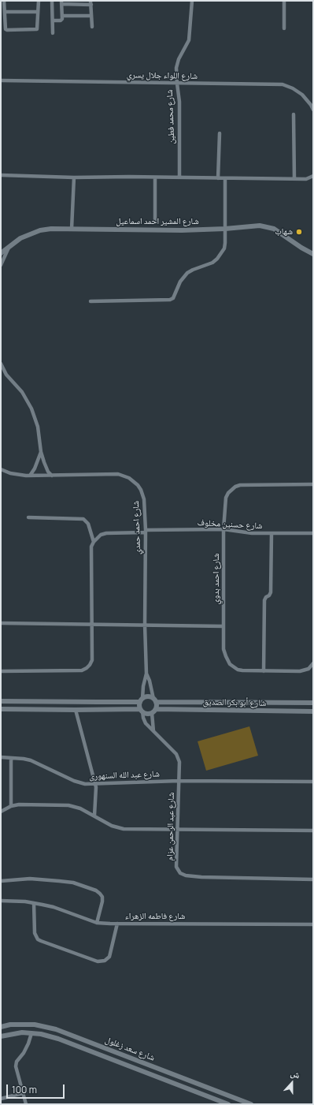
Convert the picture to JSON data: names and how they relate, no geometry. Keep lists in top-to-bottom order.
{
  "streets": {
    "street": [
      "شارع اللواء جلال يسري",
      "شارع محمد فطين",
      "شارع المشير احمد اسماعيل",
      "شارع حسنين مخلوف",
      "شارع احمد حمدي",
      "شارع احمد بدوي",
      "شارع أبو بكر الصديق",
      "شارع عبد الله السنهورى",
      "شارع عبد الرحمن عزام",
      "شارع فاطمه الزهراء",
      "شارع سعد زغلول"
    ]
  },
  "crossings": [
    ["شارع اللواء جلال يسري", "شارع محمد فطين"],
    ["شارع حسنين مخلوف", "شارع احمد حمدي"],
    ["شارع حسنين مخلوف", "شارع احمد بدوي"],
    ["شارع احمد حمدي", "شارع أبو بكر الصديق"],
    ["شارع احمد حمدي", "شارع عبد الرحمن عزام"],
    ["شارع أبو بكر الصديق", "شارع عبد الرحمن عزام"],
    ["شارع عبد الله السنهورى", "شارع عبد الرحمن عزام"]
  ],
  "places": ["شهاب"],
  "scale_bar": "100 m",
  "north": "top"
}
